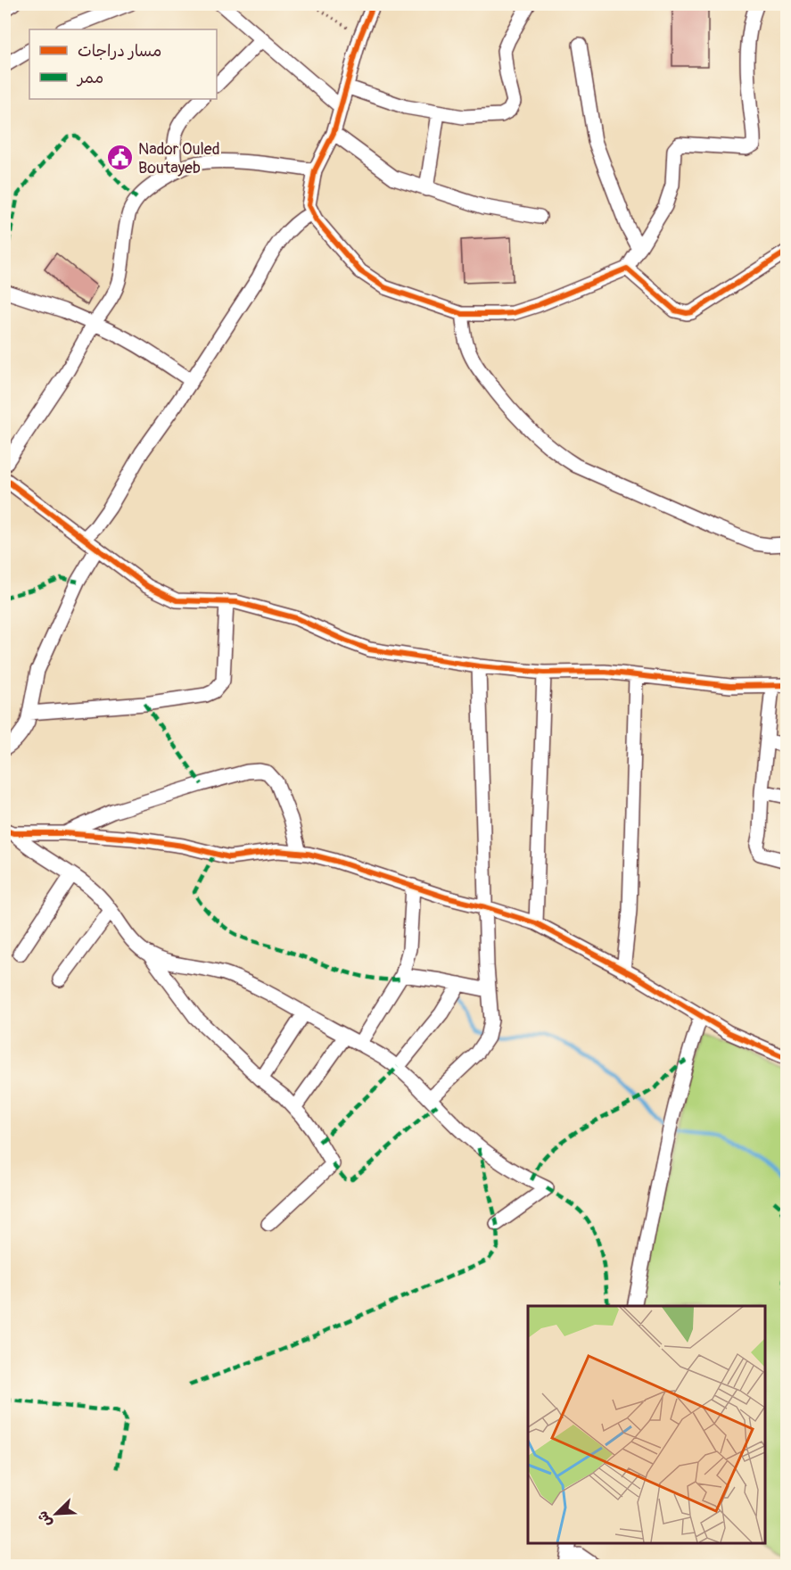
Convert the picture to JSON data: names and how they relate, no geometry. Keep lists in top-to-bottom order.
{
  "places": {
    "public building": ["Nador Ouled Boutayeb"]
  },
  "legend": ["مسار دراجات", "ممر"],
  "north": "bottom left"
}
